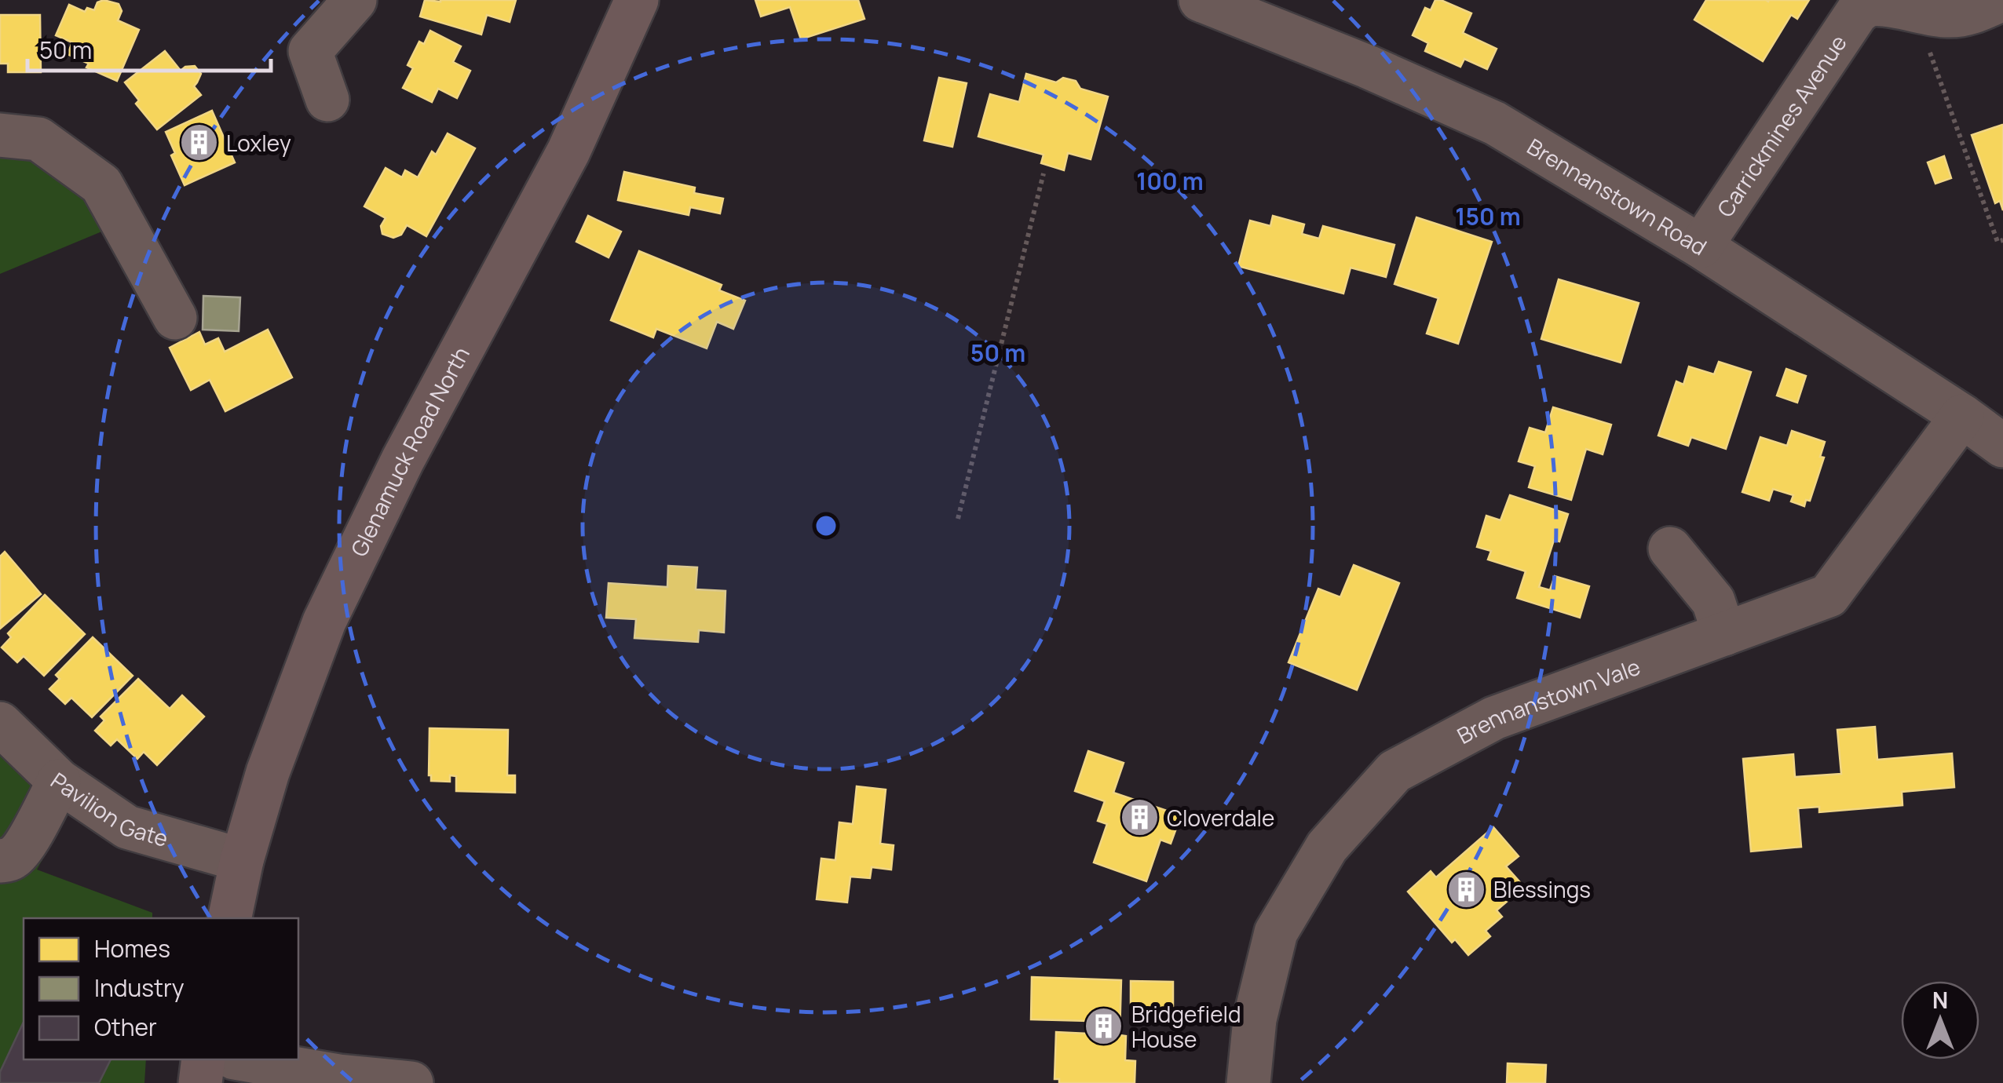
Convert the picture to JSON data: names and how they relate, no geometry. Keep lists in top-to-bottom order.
{
  "streets": {
    "main road": ["Glenamuck Road North"],
    "street": [
      "Carrickmines Avenue",
      "Brennanstown Road",
      "Brennanstown Vale",
      "Pavilion Gate"
    ]
  },
  "crossings": [
    ["Carrickmines Avenue", "Brennanstown Road"],
    ["Brennanstown Road", "Brennanstown Vale"],
    ["Glenamuck Road North", "Pavilion Gate"]
  ],
  "places": {
    "building": [
      "Loxley",
      "Cloverdale",
      "Blessings",
      "Bridgefield House"
    ]
  },
  "legend": ["Homes", "Industry", "Other"],
  "scale_bar": "50 m",
  "north": "top",
  "rings": ["100 m", "150 m", "50 m"]
}
